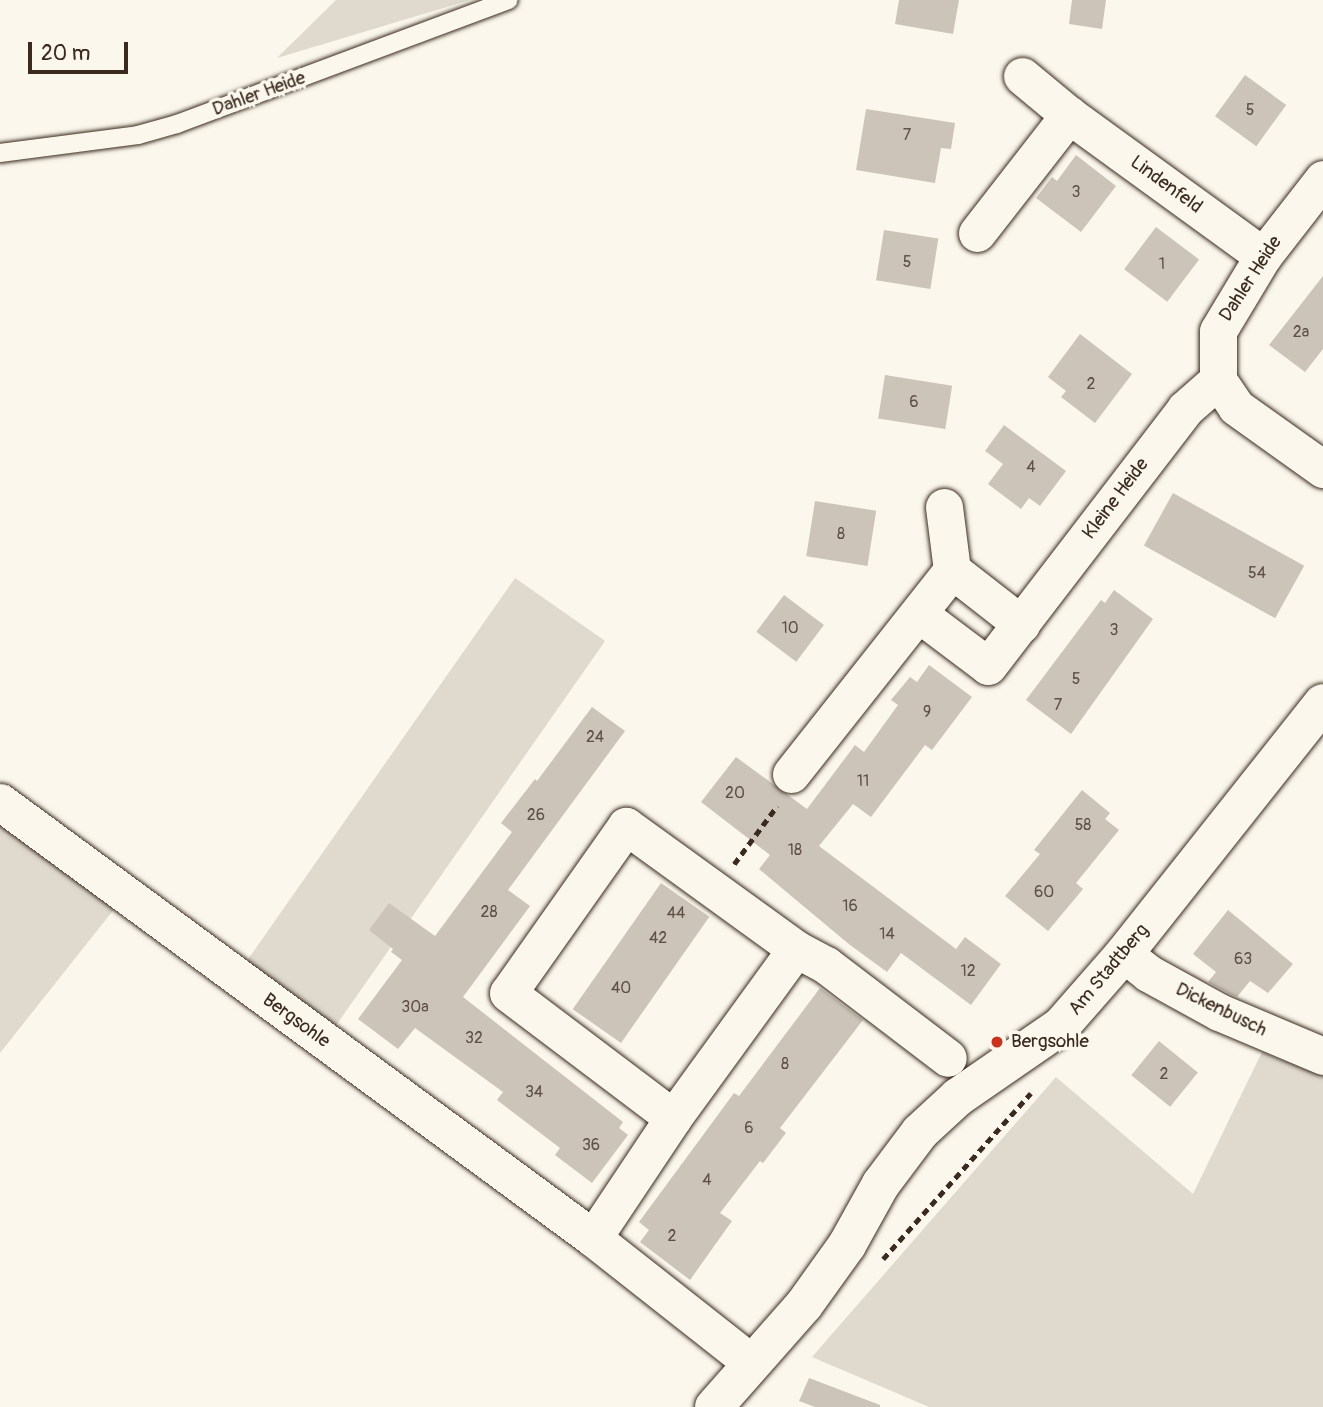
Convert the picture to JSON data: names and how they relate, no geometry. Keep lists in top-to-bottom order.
{
  "streets": {
    "street": [
      "Dahler Heide",
      "Lindenfeld",
      "Kleine Heide",
      "Am Stadtberg",
      "Dickenbusch",
      "Bergsohle"
    ]
  },
  "crossings": [
    ["Dahler Heide", "Lindenfeld"],
    ["Dahler Heide", "Kleine Heide"],
    ["Am Stadtberg", "Dickenbusch"],
    ["Am Stadtberg", "Bergsohle"]
  ],
  "places": ["Bergsohle"],
  "house_numbers": [
    "5",
    "7",
    "3",
    "5",
    "1",
    "2a",
    "2",
    "6",
    "4",
    "8",
    "54",
    "10",
    "3",
    "5",
    "7",
    "9",
    "24",
    "11",
    "20",
    "26",
    "58",
    "18",
    "60",
    "16",
    "28",
    "44",
    "14",
    "42",
    "63",
    "12",
    "40",
    "30a",
    "32",
    "8",
    "2",
    "34",
    "6",
    "36",
    "4",
    "2"
  ],
  "scale_bar": "20 m"
}
